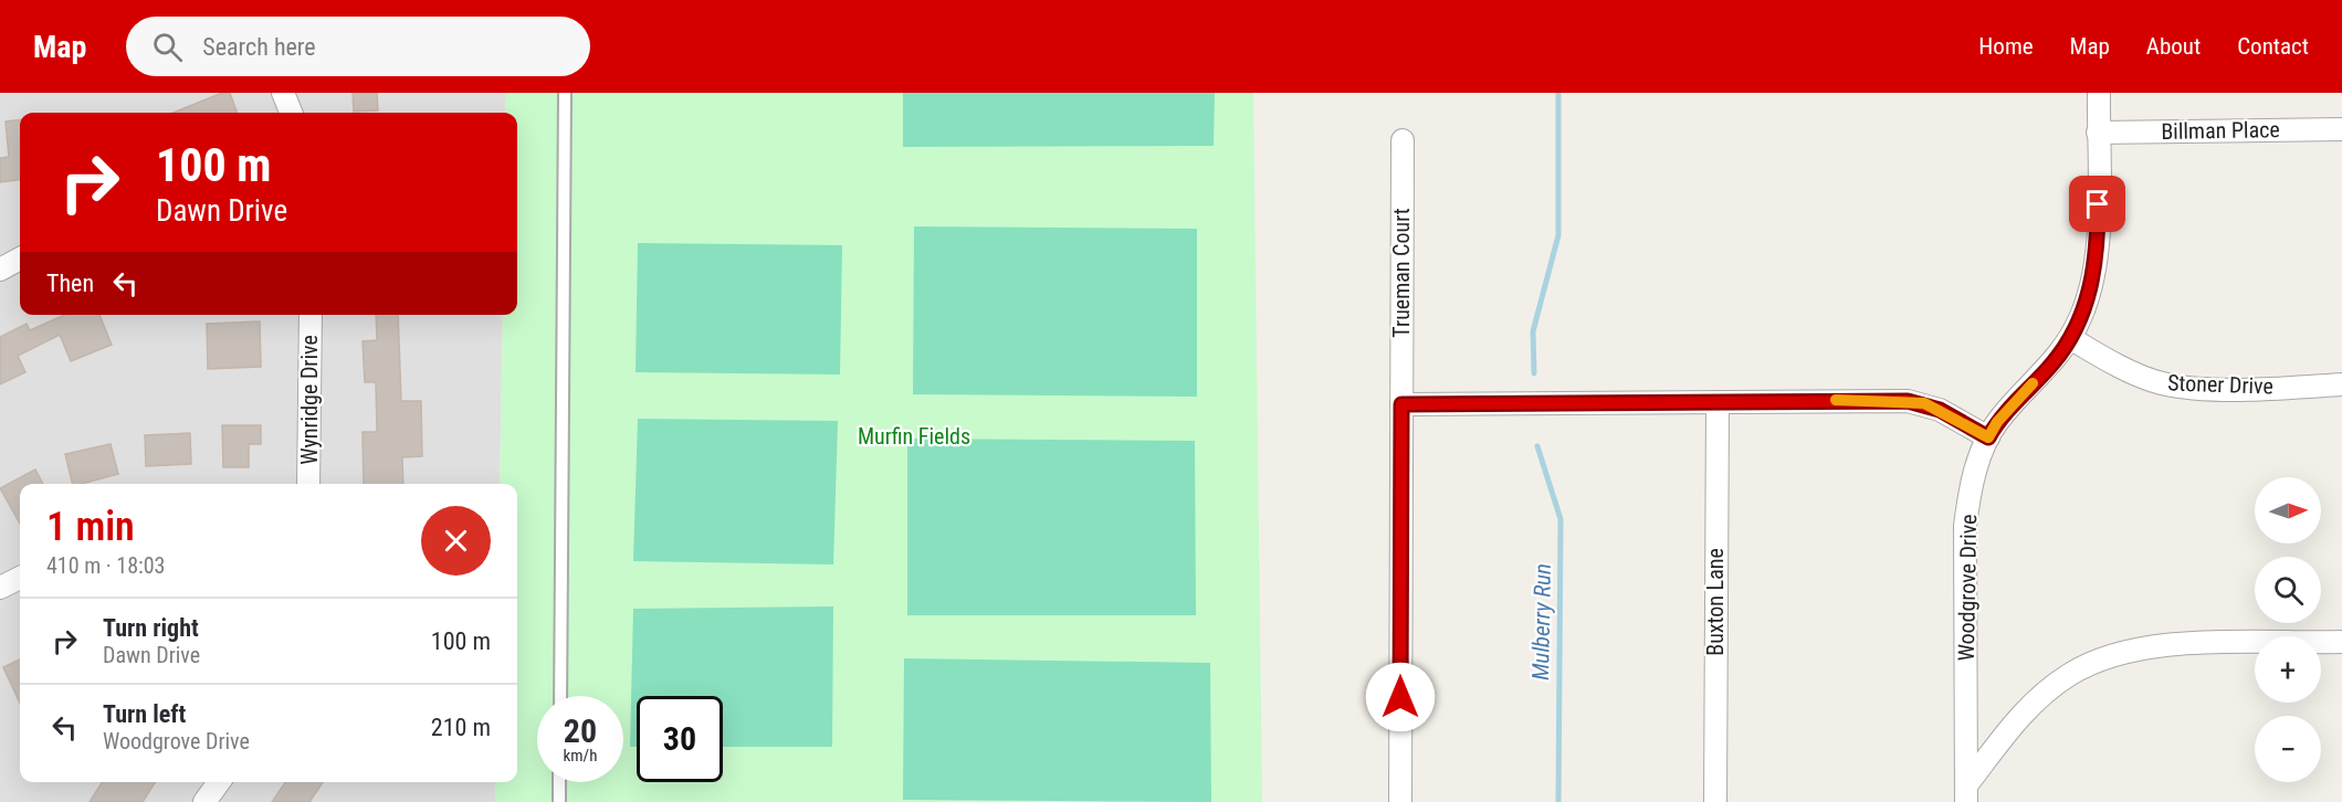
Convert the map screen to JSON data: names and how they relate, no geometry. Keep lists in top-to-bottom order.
{
  "streets": {
    "street": [
      "Billman Place",
      "Trueman Court",
      "Stoner Drive",
      "Wynridge Drive",
      "Woodgrove Drive",
      "Buxton Lane"
    ]
  },
  "crossings": [
    ["Billman Place", "Woodgrove Drive"],
    ["Stoner Drive", "Woodgrove Drive"]
  ],
  "water": ["Mulberry Run"],
  "parks": ["Murfin Fields"],
  "north": "right",
  "page": {
    "header": "Map",
    "search": "Search here",
    "nav": [
      "Home",
      "Map",
      "About",
      "Contact"
    ],
    "turn": ["100 m", "Dawn Drive"],
    "then": "Then",
    "map_buttons": ["+", "−"],
    "heading": ["1 min", "410 m · 18:03"],
    "list": [
      {
        "name": "Turn right",
        "note": "Dawn Drive",
        "value": "100 m"
      },
      {
        "name": "Turn left",
        "note": "Woodgrove Drive",
        "value": "210 m"
      }
    ],
    "speed": "20 km/h",
    "limit": "30"
  }
}
